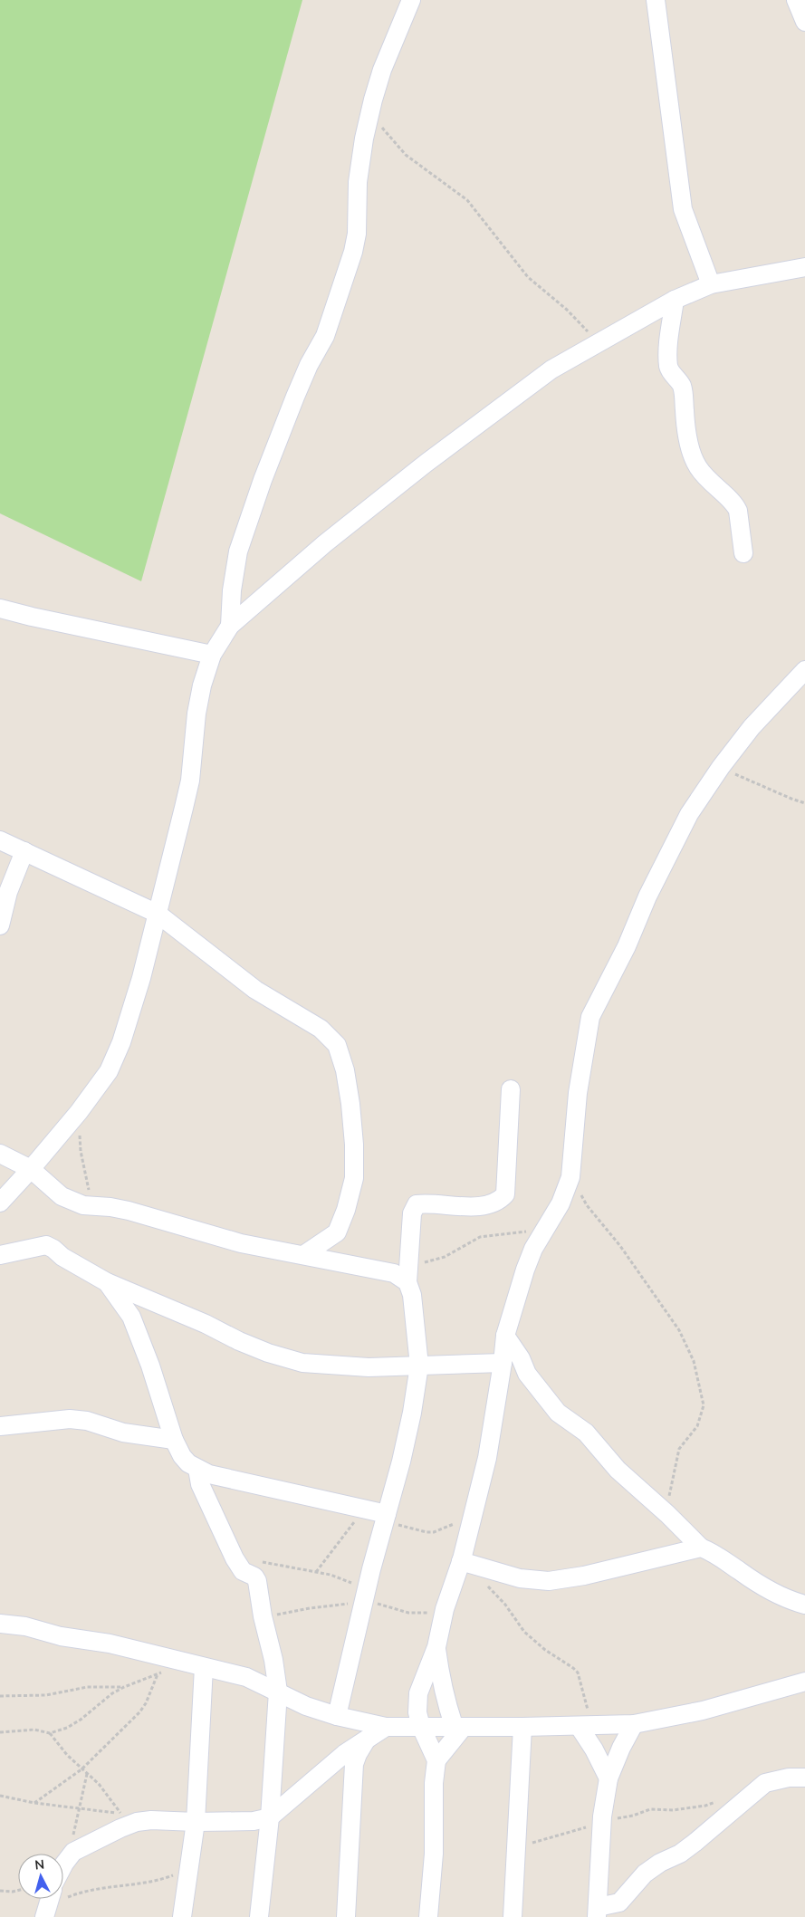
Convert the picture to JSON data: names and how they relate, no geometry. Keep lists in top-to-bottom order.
{
  "north": "top"
}
